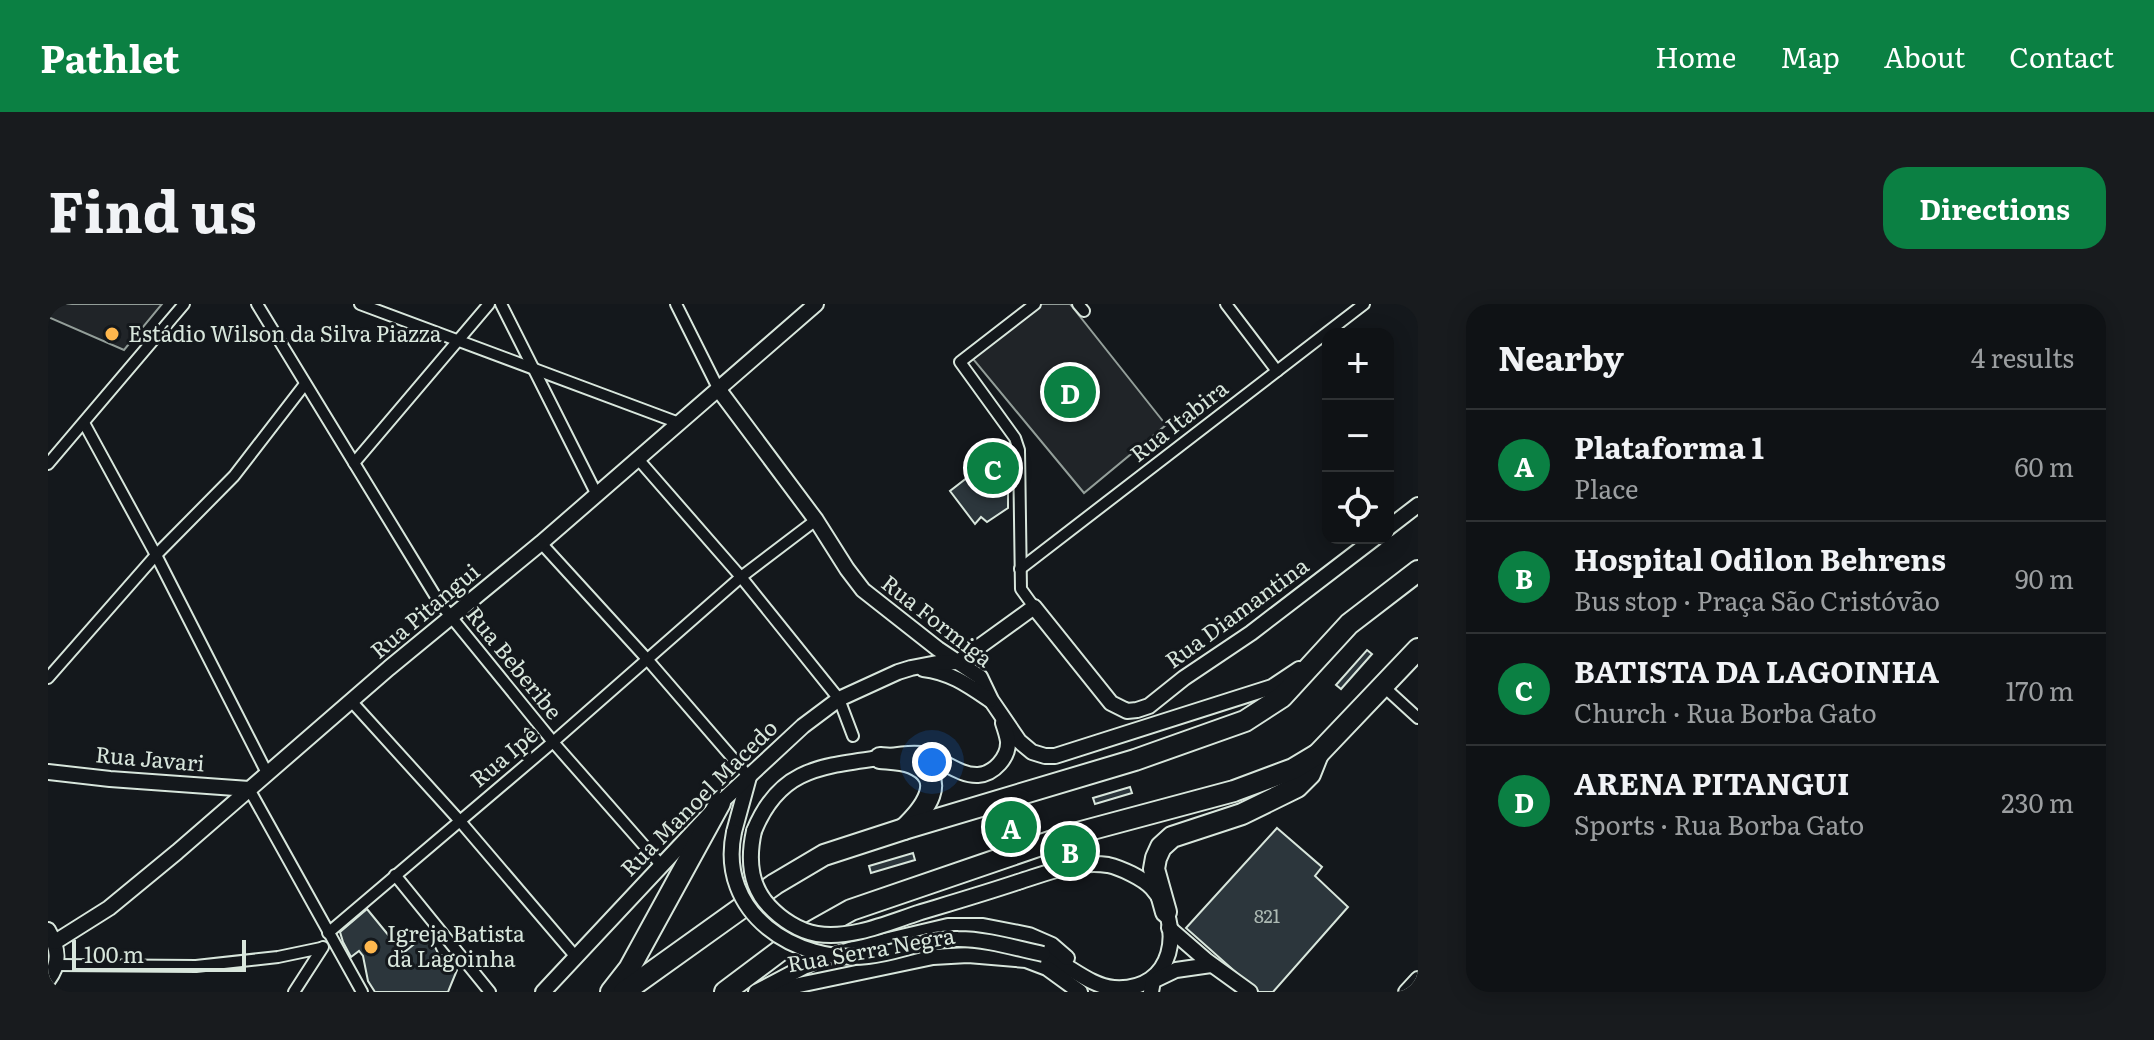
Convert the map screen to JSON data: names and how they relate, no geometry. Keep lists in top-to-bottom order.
{
  "streets": {
    "street": [
      "Rua Itabira",
      "Rua Pitangui",
      "Rua Diamantina",
      "Rua Formiga",
      "Rua Beberibe",
      "Rua Ipê",
      "Rua Javari",
      "Rua Manoel Macedo",
      "Rua Serra Negra"
    ]
  },
  "crossings": [
    ["Rua Pitangui", "Rua Formiga"],
    ["Rua Pitangui", "Rua Beberibe"],
    ["Rua Pitangui", "Rua Javari"],
    ["Rua Formiga", "Rua Ipê"],
    ["Rua Formiga", "Rua Manoel Macedo"],
    ["Rua Beberibe", "Rua Ipê"],
    ["Rua Beberibe", "Rua Manoel Macedo"]
  ],
  "places": ["Estádio Wilson da Silva Piazza", "Igreja Batista da Lagoinha"],
  "house_numbers": ["821"],
  "scale_bar": "100 m",
  "page": {
    "header": "Pathlet",
    "nav": [
      "Home",
      "Map",
      "About",
      "Contact"
    ],
    "title": "Find us",
    "buttons": "Directions",
    "heading": ["Nearby", "4 results"],
    "map_buttons": ["+", "−"],
    "pins": [
      "D",
      "C",
      "A",
      "B"
    ],
    "list": [
      {
        "mark": "A",
        "name": "Plataforma 1",
        "note": "Place",
        "value": "60 m"
      },
      {
        "mark": "B",
        "name": "Hospital Odilon Behrens",
        "note": "Bus stop · Praça São Cristóvão",
        "value": "90 m"
      },
      {
        "mark": "C",
        "name": "BATISTA DA LAGOINHA",
        "note": "Church · Rua Borba Gato",
        "value": "170 m"
      },
      {
        "mark": "D",
        "name": "ARENA PITANGUI",
        "note": "Sports · Rua Borba Gato",
        "value": "230 m"
      }
    ],
    "scale": "100 m"
  }
}
